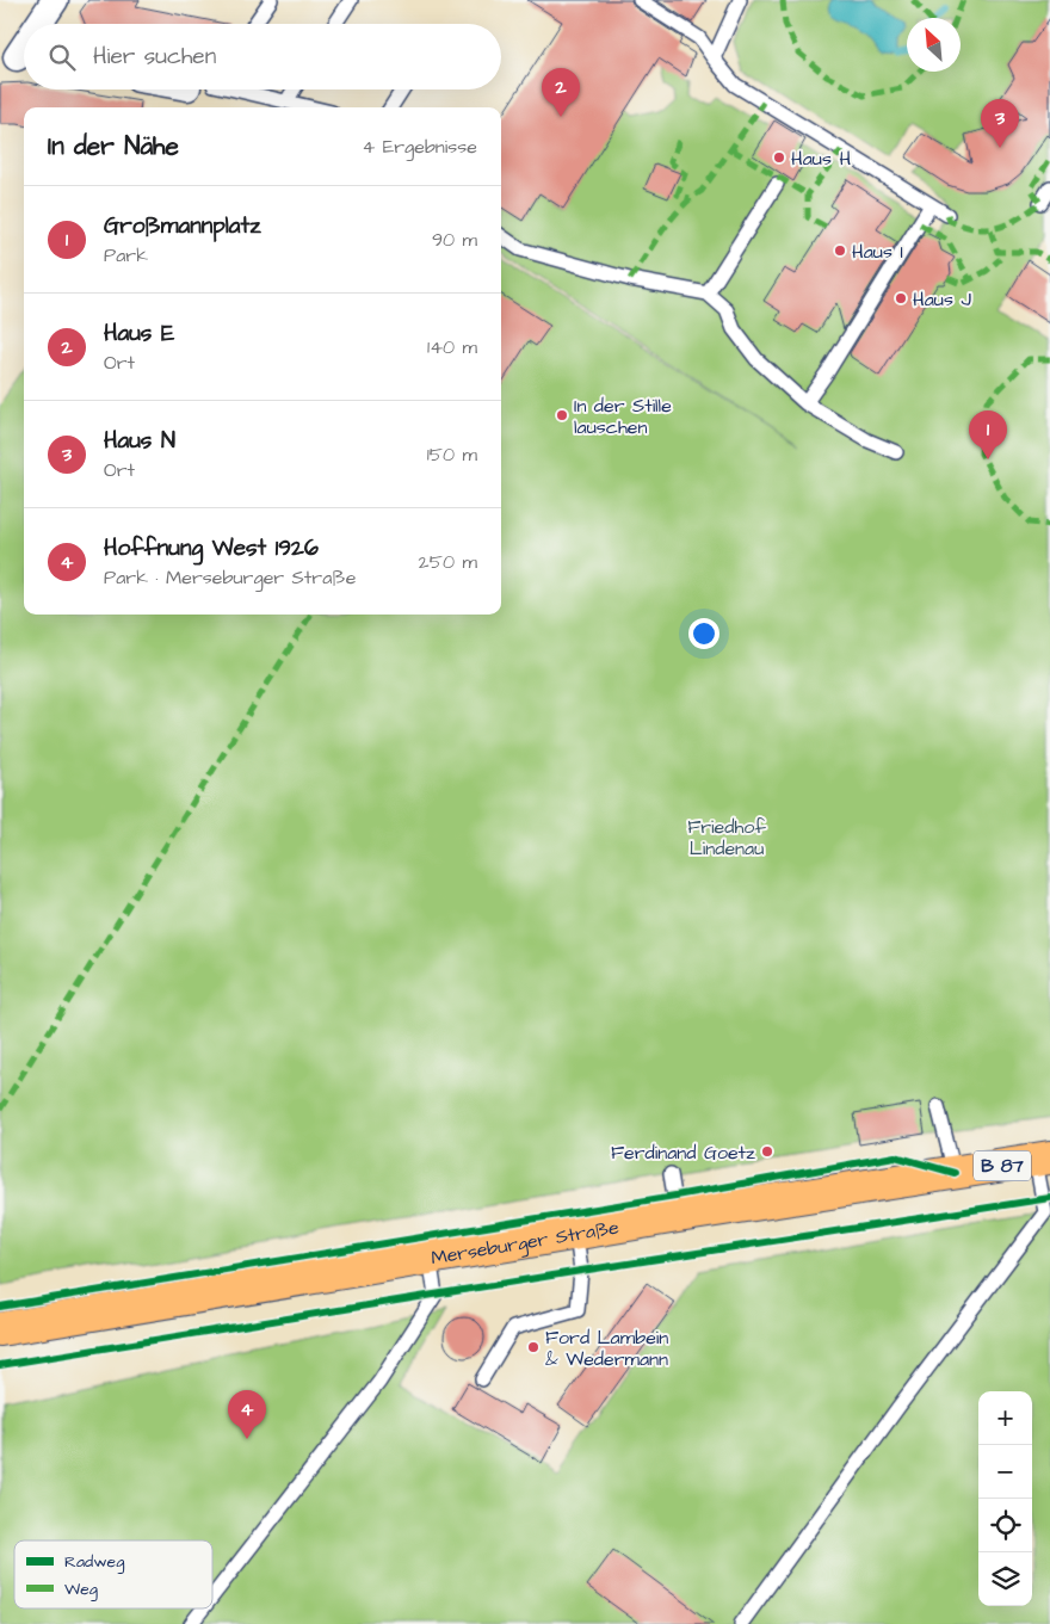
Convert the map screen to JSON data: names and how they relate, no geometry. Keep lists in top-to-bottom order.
{
  "streets": {
    "main road": ["B 87", "Merseburger Straße"]
  },
  "parks": ["Friedhof Lindenau"],
  "places": [
    "Haus H",
    "Haus I",
    "Haus J",
    "In der Stille lauschen",
    "Ferdinand Goetz",
    "Ford Lambein & Wedermann"
  ],
  "legend": ["Radweg", "Weg"],
  "north": "top left",
  "page": {
    "search": "Hier suchen",
    "pins": [
      "2",
      "3",
      "1",
      "4"
    ],
    "heading": ["In der Nähe", "4 Ergebnisse"],
    "list": [
      {
        "mark": "1",
        "name": "Großmannplatz",
        "note": "Park",
        "value": "90 m"
      },
      {
        "mark": "2",
        "name": "Haus E",
        "note": "Ort",
        "value": "140 m"
      },
      {
        "mark": "3",
        "name": "Haus N",
        "note": "Ort",
        "value": "150 m"
      },
      {
        "mark": "4",
        "name": "Hoffnung West 1926",
        "note": "Park · Merseburger Straße",
        "value": "250 m"
      }
    ],
    "map_buttons": ["+", "−"]
  }
}
